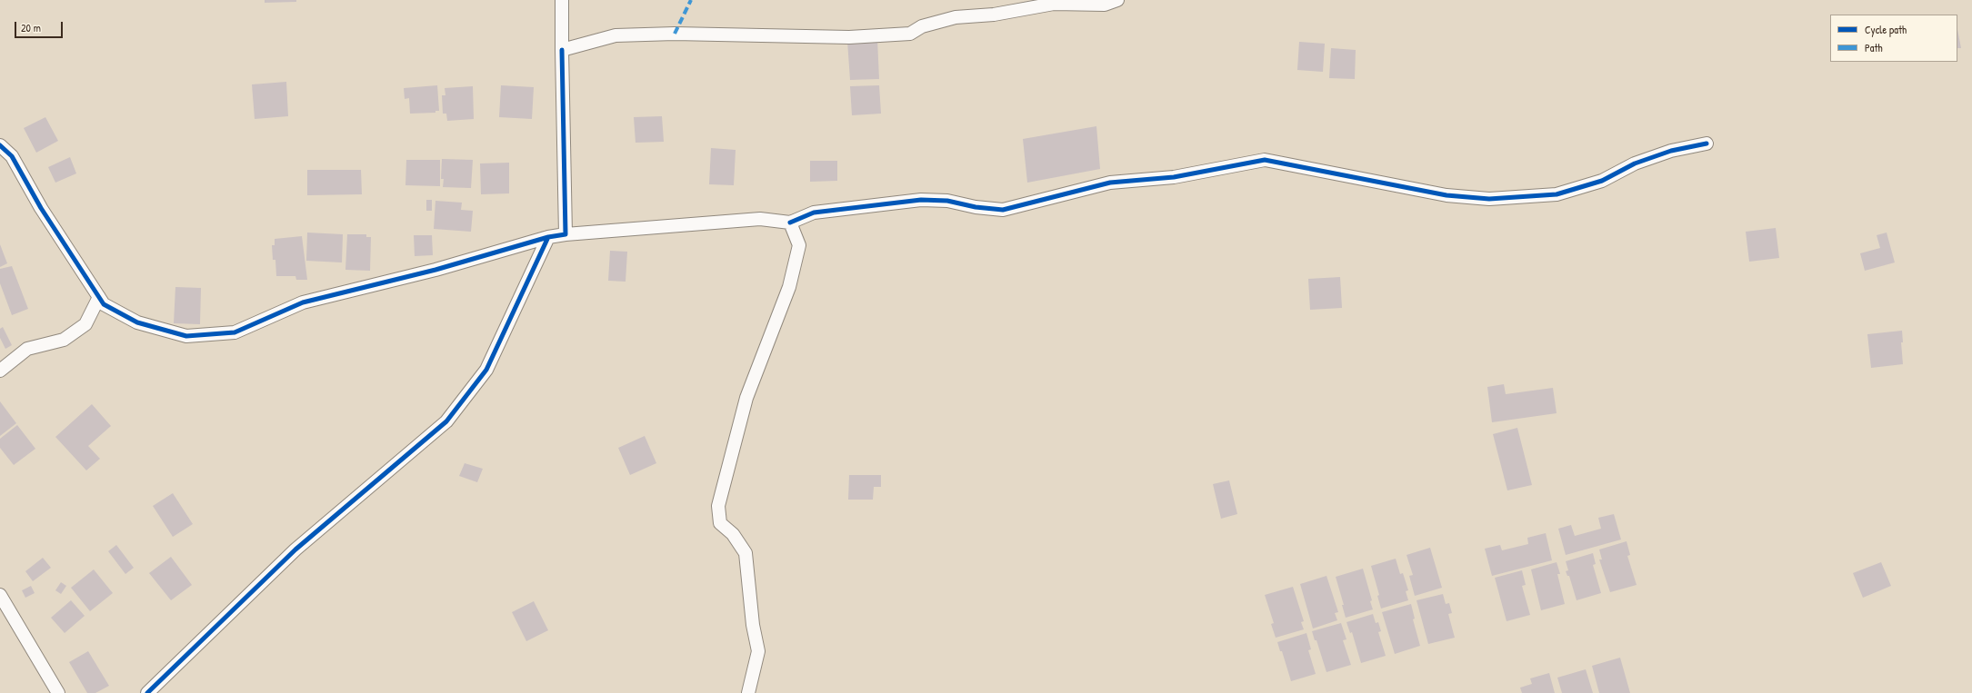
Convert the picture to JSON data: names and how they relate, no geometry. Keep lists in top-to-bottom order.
{
  "legend": ["Cycle path", "Path"],
  "scale_bar": "20 m"
}
